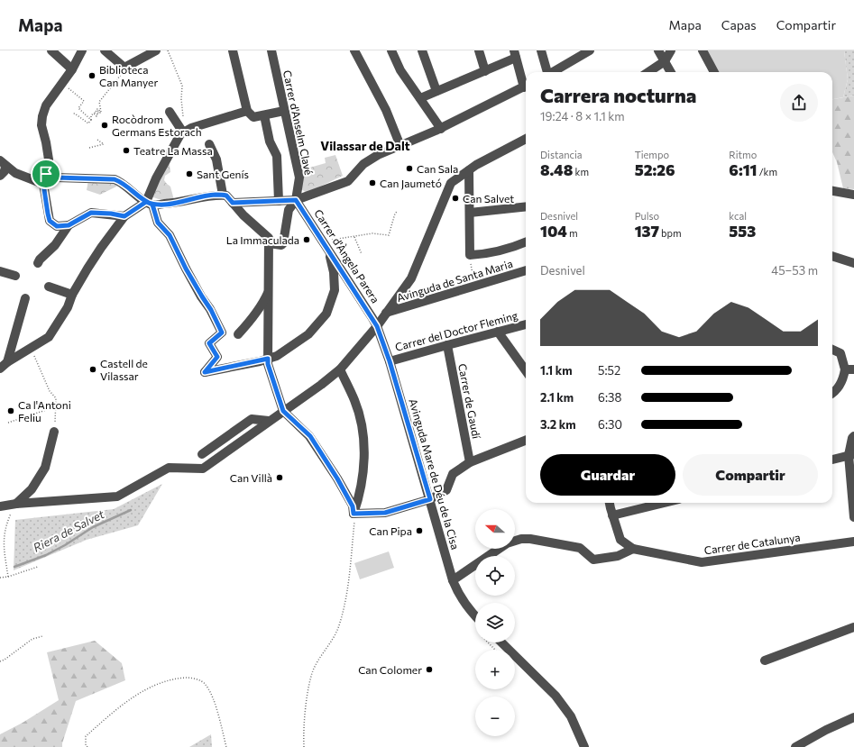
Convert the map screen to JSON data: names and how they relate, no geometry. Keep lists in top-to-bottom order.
{
  "streets": {
    "street": [
      "Carrer d'Anselm Clavé",
      "Carrer d'Àngela Parera",
      "Avinguda de Santa Maria",
      "Carrer del Doctor Fleming",
      "Carrer de Gaudí",
      "Avinguda Mare de Déu de la Cisa",
      "Carrer de Catalunya"
    ]
  },
  "crossings": [
    ["Carrer d'Anselm Clavé", "Carrer d'Àngela Parera"],
    ["Carrer d'Àngela Parera", "Avinguda Mare de Déu de la Cisa"],
    ["Carrer del Doctor Fleming", "Carrer de Gaudí"],
    ["Carrer del Doctor Fleming", "Avinguda Mare de Déu de la Cisa"]
  ],
  "districts": ["Vilassar de Dalt"],
  "water": ["Riera de Salvet"],
  "places": [
    "Biblioteca Can Manyer",
    "Rocòdrom Germans Estorach",
    "Teatre La Massa",
    "Can Sala",
    "Sant Genís",
    "Can Jaumetó",
    "Can Salvet",
    "La Immaculada",
    "Castell de Vilassar",
    "Ca l'Antoni Feliu",
    "Can Villà",
    "Can Pipa",
    "Can Colomer"
  ],
  "north": "left",
  "page": {
    "header": "Mapa",
    "nav": ["Mapa", "Capas", "Compartir"],
    "heading": ["Carrera nocturna", "19:24 · 8 × 1.1 km"],
    "stats": [
      ["Distancia", "8.48 km"],
      ["Tiempo", "52:26"],
      ["Ritmo", "6:11 /km"],
      ["Desnivel", "104 m"],
      ["Pulso", "137 bpm"],
      ["kcal", "553"]
    ],
    "chart": ["Desnivel", "45–53 m"],
    "list": [
      {
        "name": "1.1 km",
        "note": "5:52"
      },
      {
        "name": "2.1 km",
        "note": "6:38"
      },
      {
        "name": "3.2 km",
        "note": "6:30"
      }
    ],
    "buttons": ["Guardar", "Compartir"],
    "map_buttons": ["+", "−"]
  }
}
